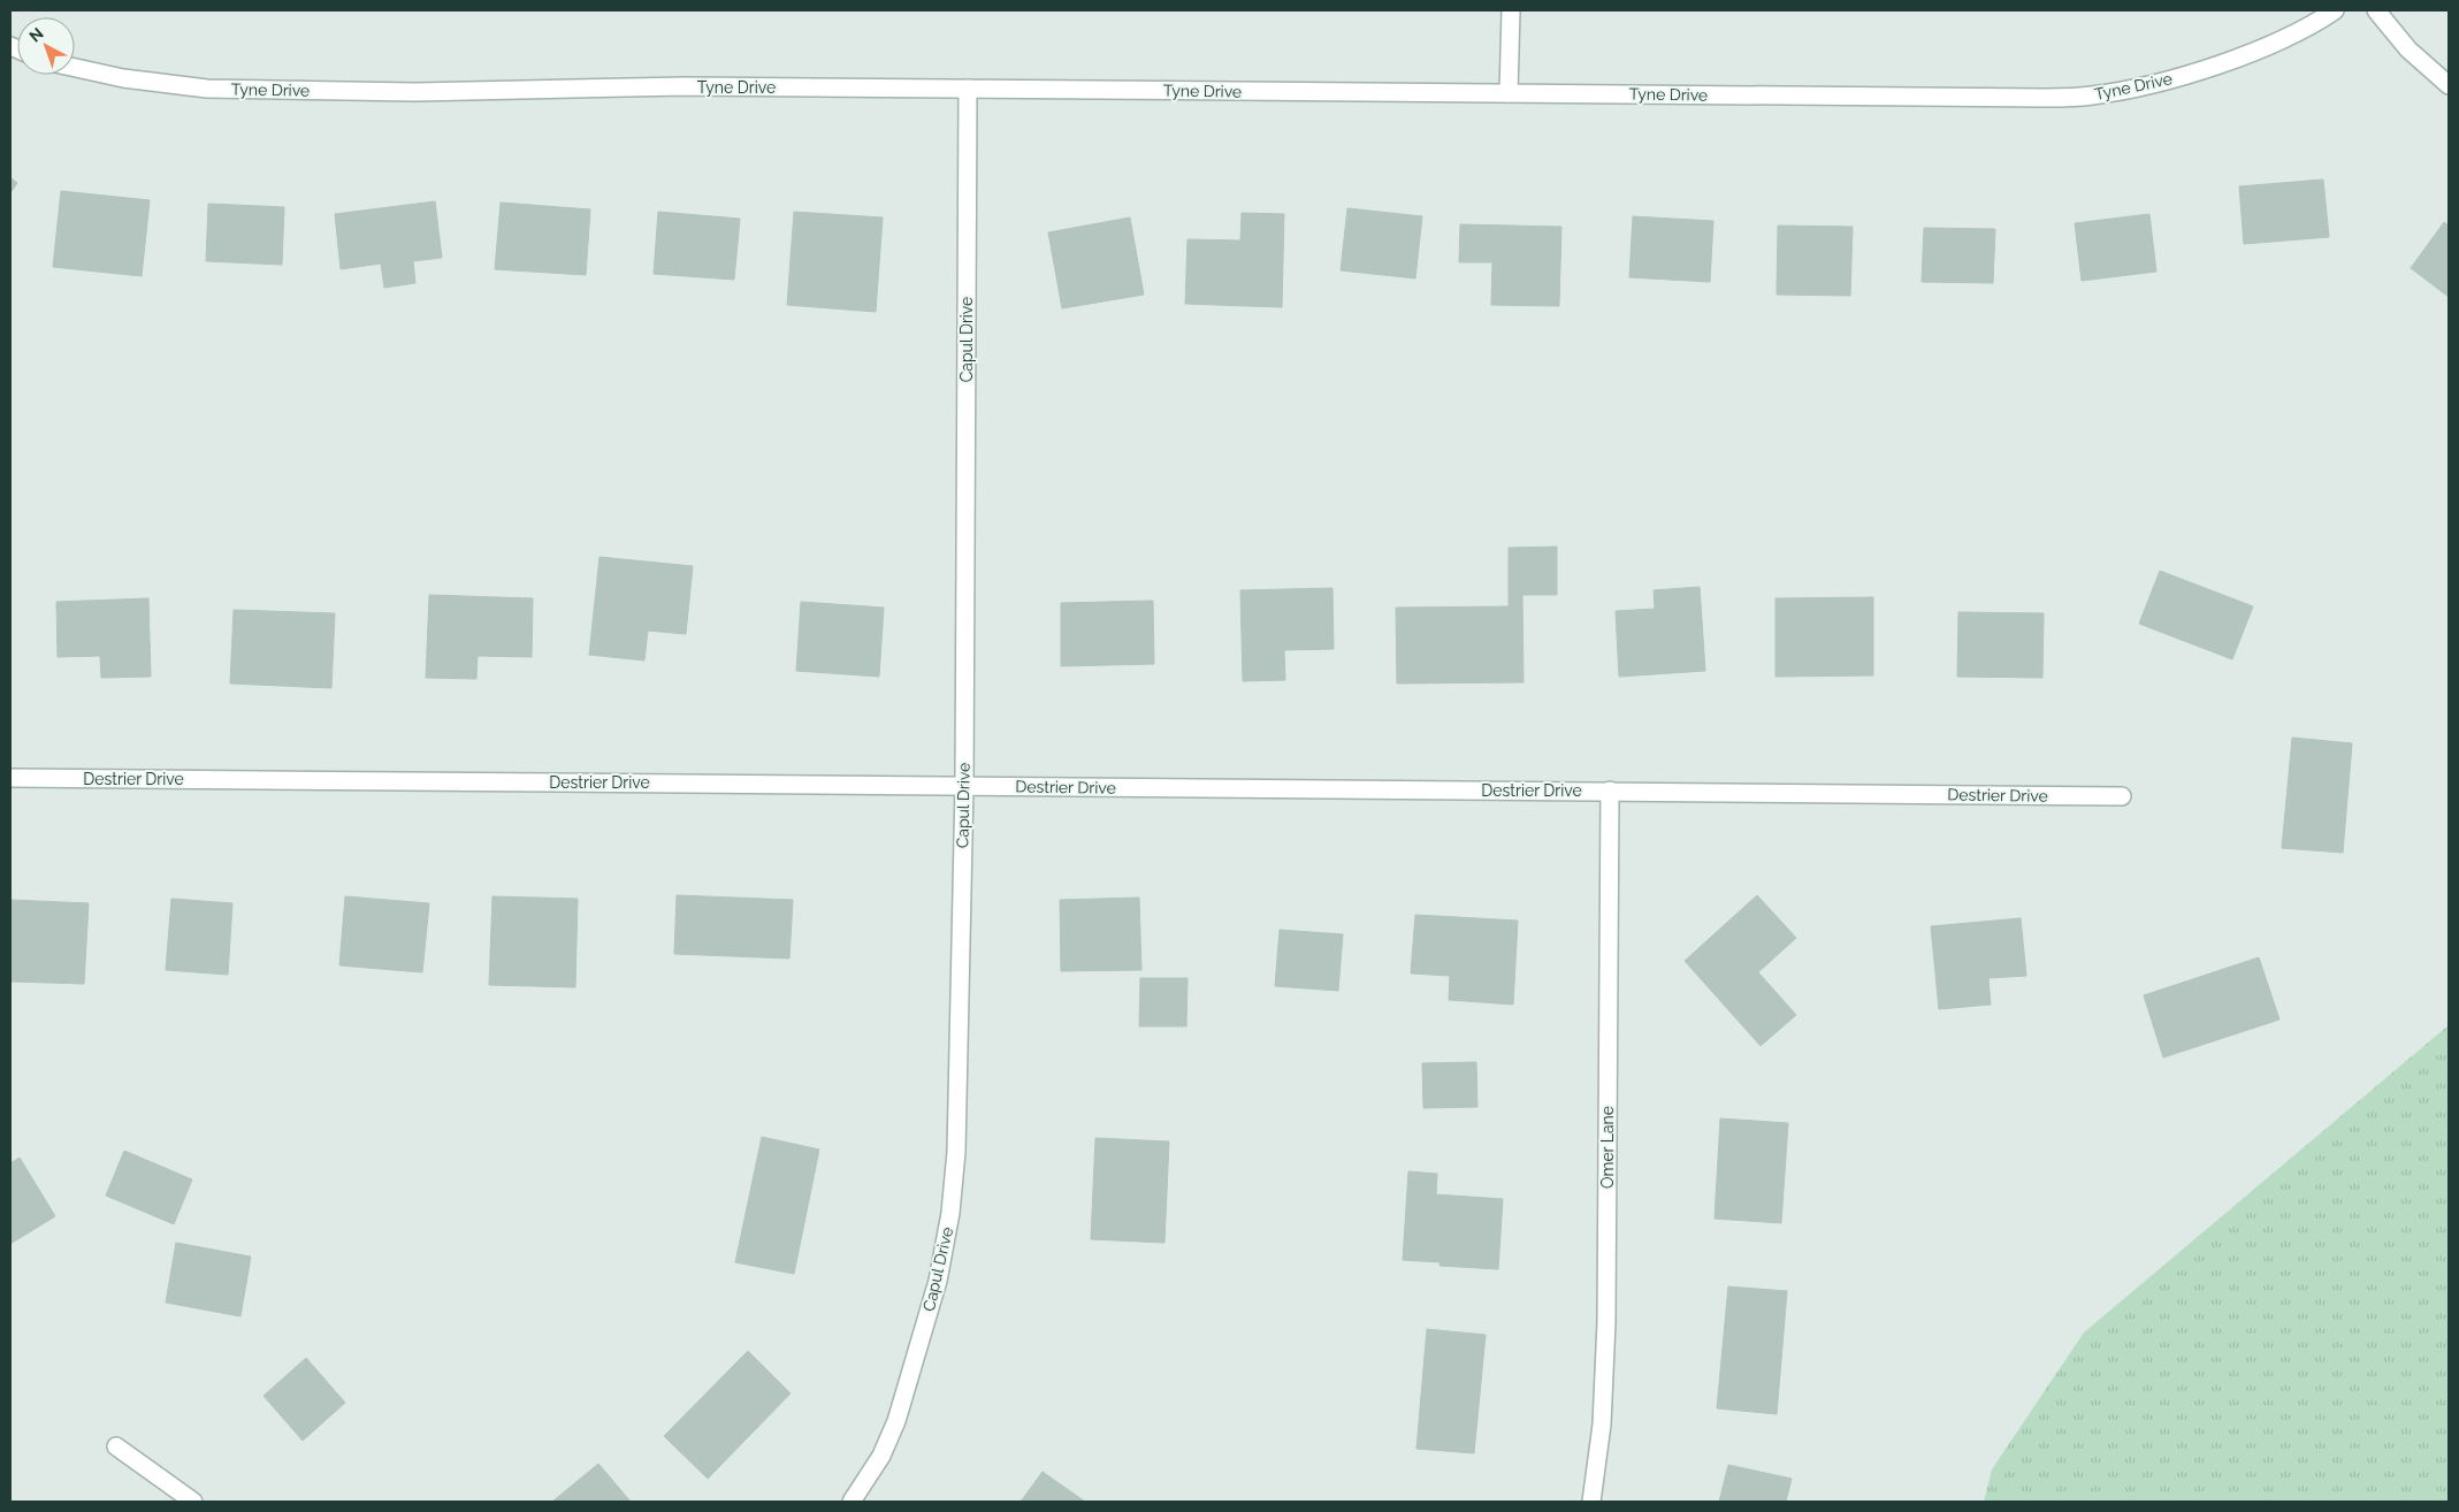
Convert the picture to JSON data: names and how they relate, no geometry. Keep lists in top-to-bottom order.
{
  "streets": {
    "street": [
      "Tyne Drive",
      "Capul Drive",
      "Destrier Drive",
      "Omer Lane"
    ]
  },
  "crossings": [
    ["Tyne Drive", "Capul Drive"],
    ["Capul Drive", "Destrier Drive"],
    ["Destrier Drive", "Omer Lane"]
  ],
  "north": "top left"
}
